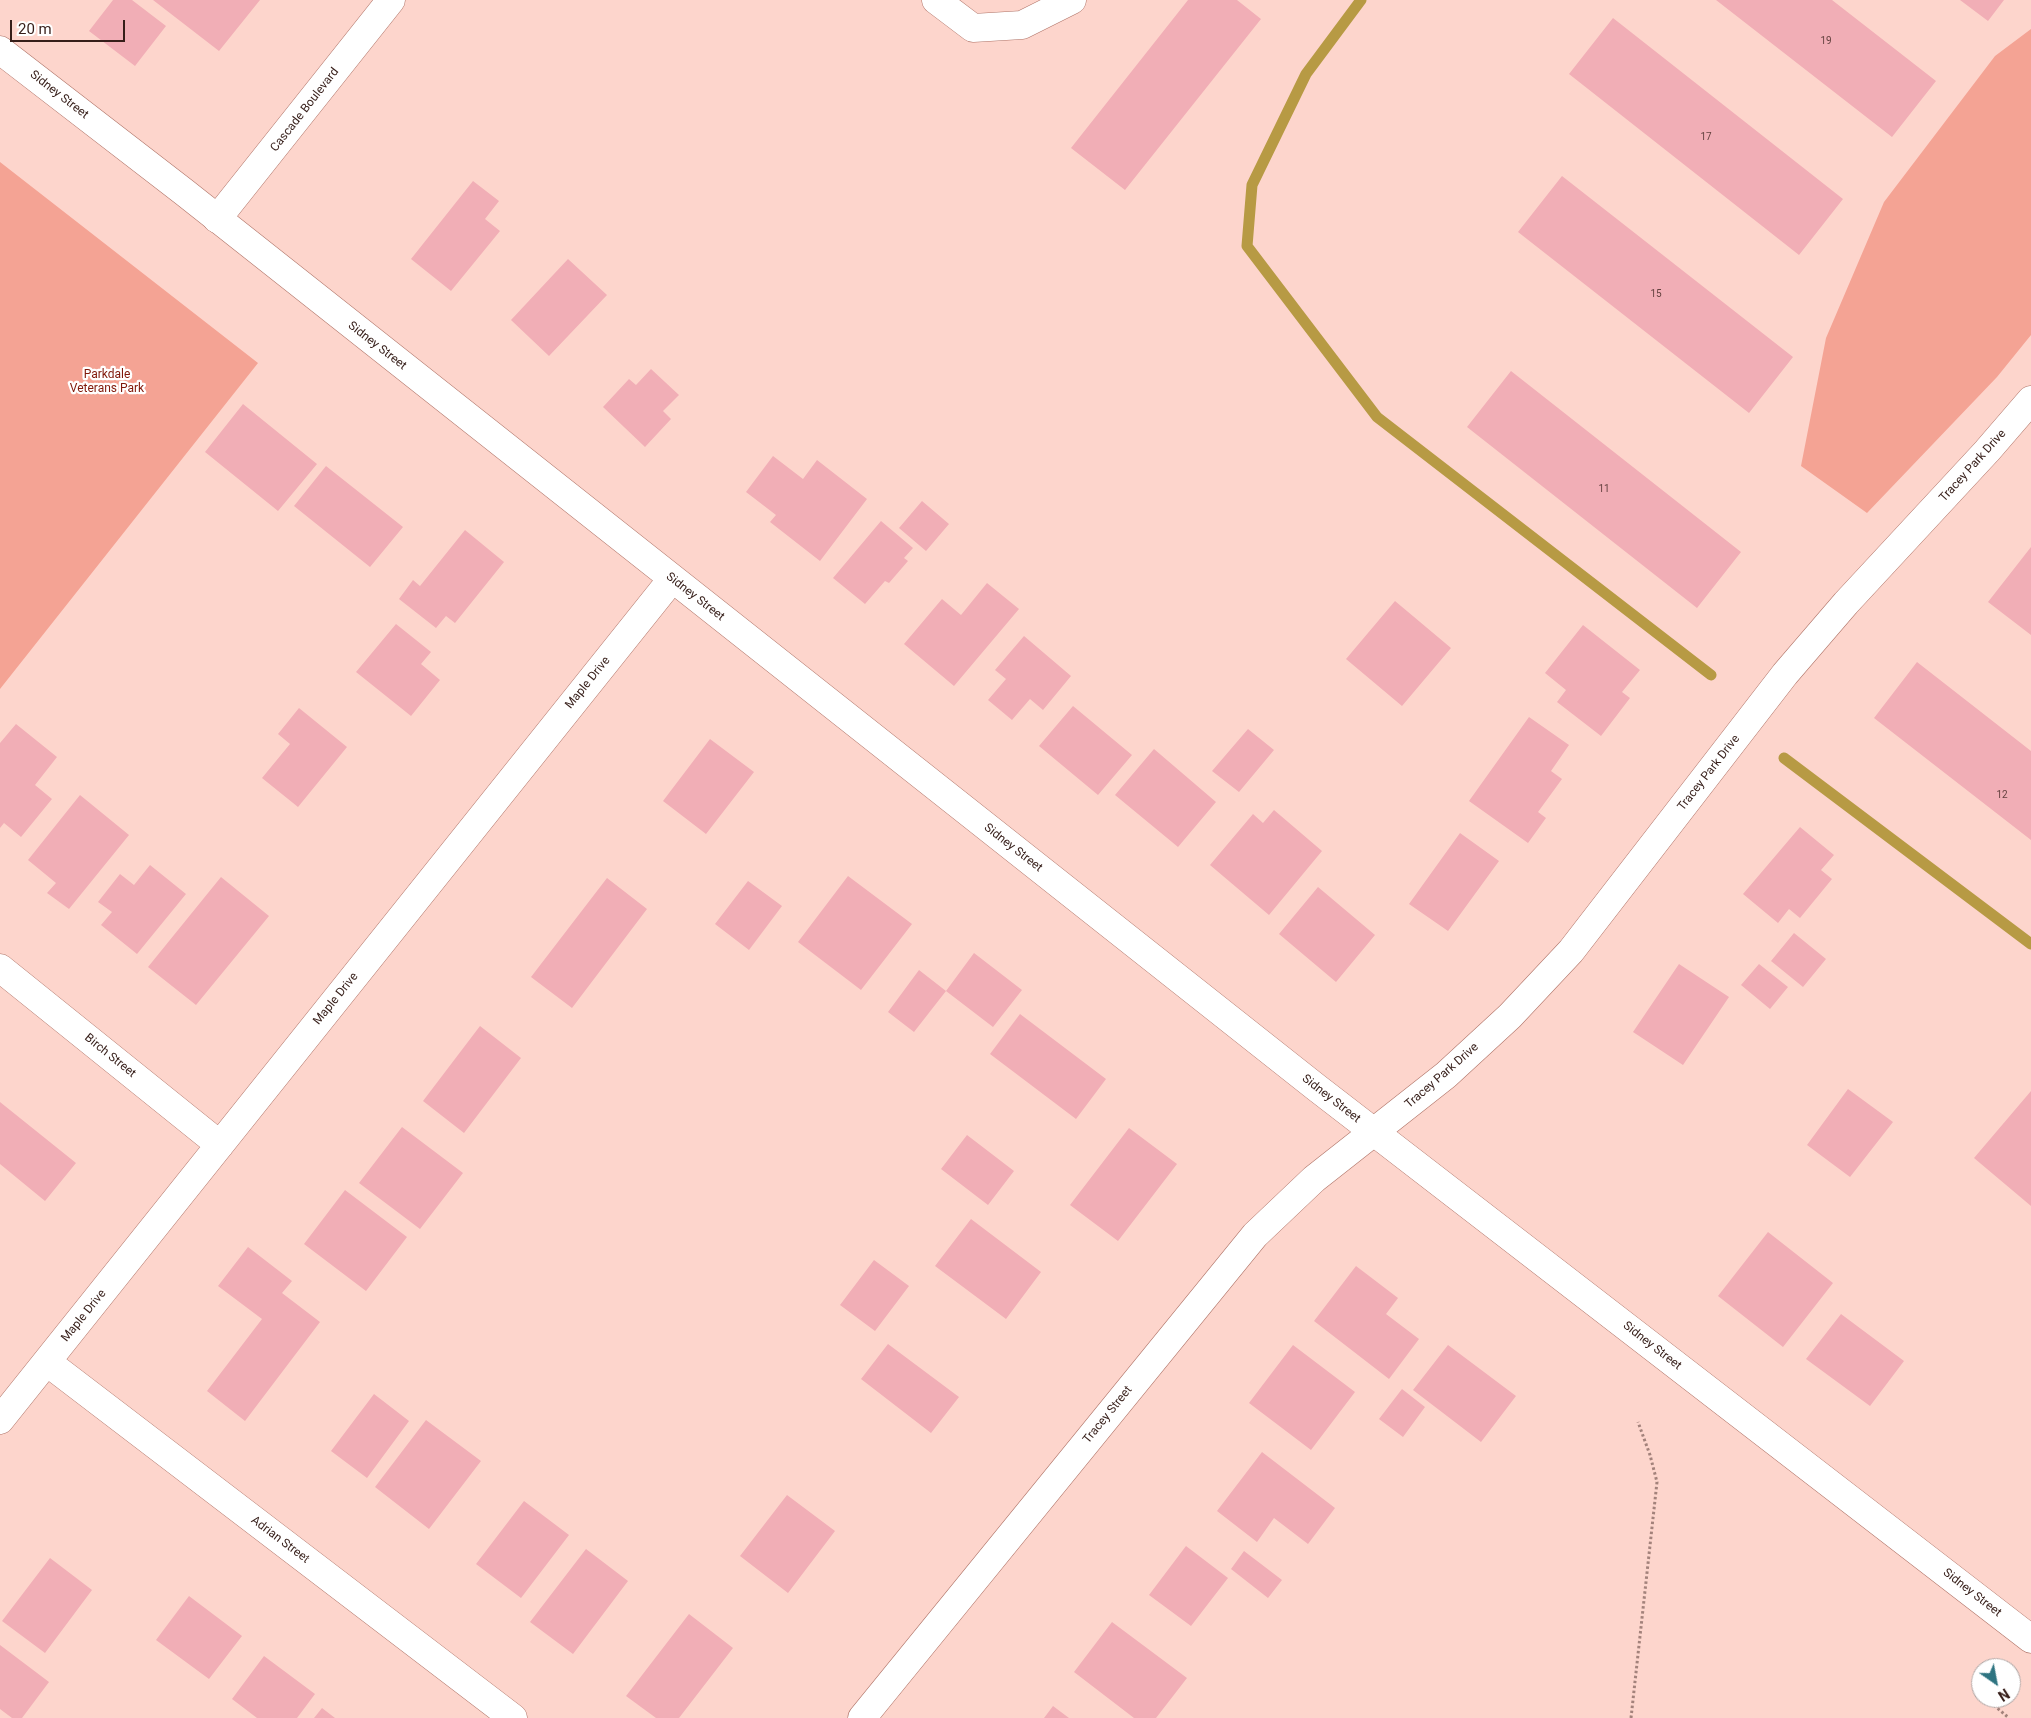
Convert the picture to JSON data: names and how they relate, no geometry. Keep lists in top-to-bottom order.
{
  "streets": {
    "street": [
      "Sidney Street",
      "Cascade Boulevard",
      "Tracey Park Drive",
      "Maple Drive",
      "Birch Street",
      "Tracey Street",
      "Adrian Street"
    ]
  },
  "crossings": [
    ["Sidney Street", "Cascade Boulevard"],
    ["Sidney Street", "Tracey Park Drive"],
    ["Sidney Street", "Maple Drive"],
    ["Sidney Street", "Tracey Street"],
    ["Tracey Park Drive", "Tracey Street"],
    ["Maple Drive", "Birch Street"],
    ["Maple Drive", "Adrian Street"]
  ],
  "parks": ["Parkdale Veterans Park"],
  "house_numbers": [
    "19",
    "17",
    "15",
    "11",
    "12"
  ],
  "scale_bar": "20 m",
  "north": "bottom right"
}
